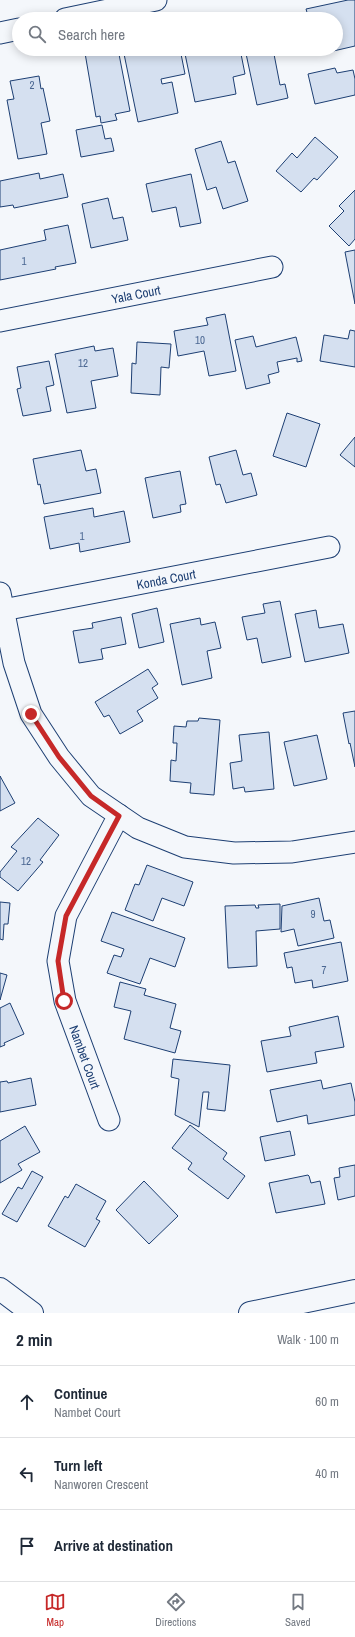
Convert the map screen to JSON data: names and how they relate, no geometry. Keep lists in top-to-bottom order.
{
  "streets": {
    "street": ["Yala Court", "Konda Court", "Nambet Court"]
  },
  "house_numbers": [
    "2",
    "1",
    "10",
    "12",
    "1",
    "12",
    "9",
    "7"
  ],
  "page": {
    "search": "Search here",
    "heading": ["2 min", "Walk · 100 m"],
    "list": [
      ["Continue", "Nambet Court", "60 m"],
      ["Turn left", "Nanworen Crescent", "40 m"],
      "Arrive at destination"
    ],
    "nav": ["Map", "Directions", "Saved"]
  }
}
